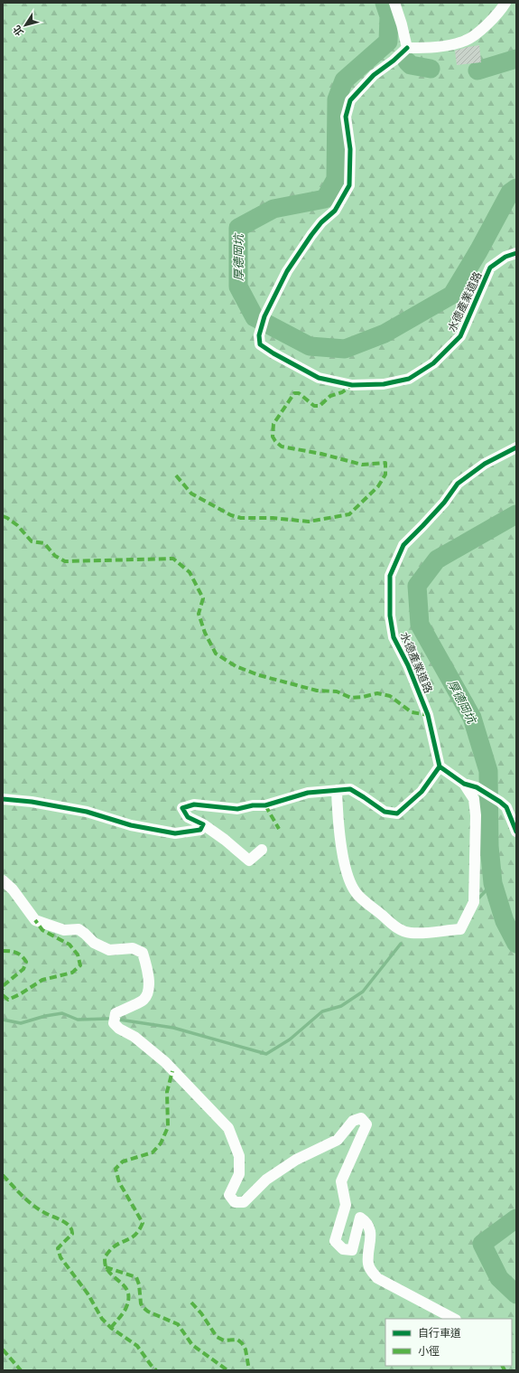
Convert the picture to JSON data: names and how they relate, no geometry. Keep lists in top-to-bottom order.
{
  "streets": {
    "street": ["水德產業道路"]
  },
  "water": ["厚德岡坑"],
  "legend": ["自行車道", "小徑"],
  "north": "bottom left"
}
